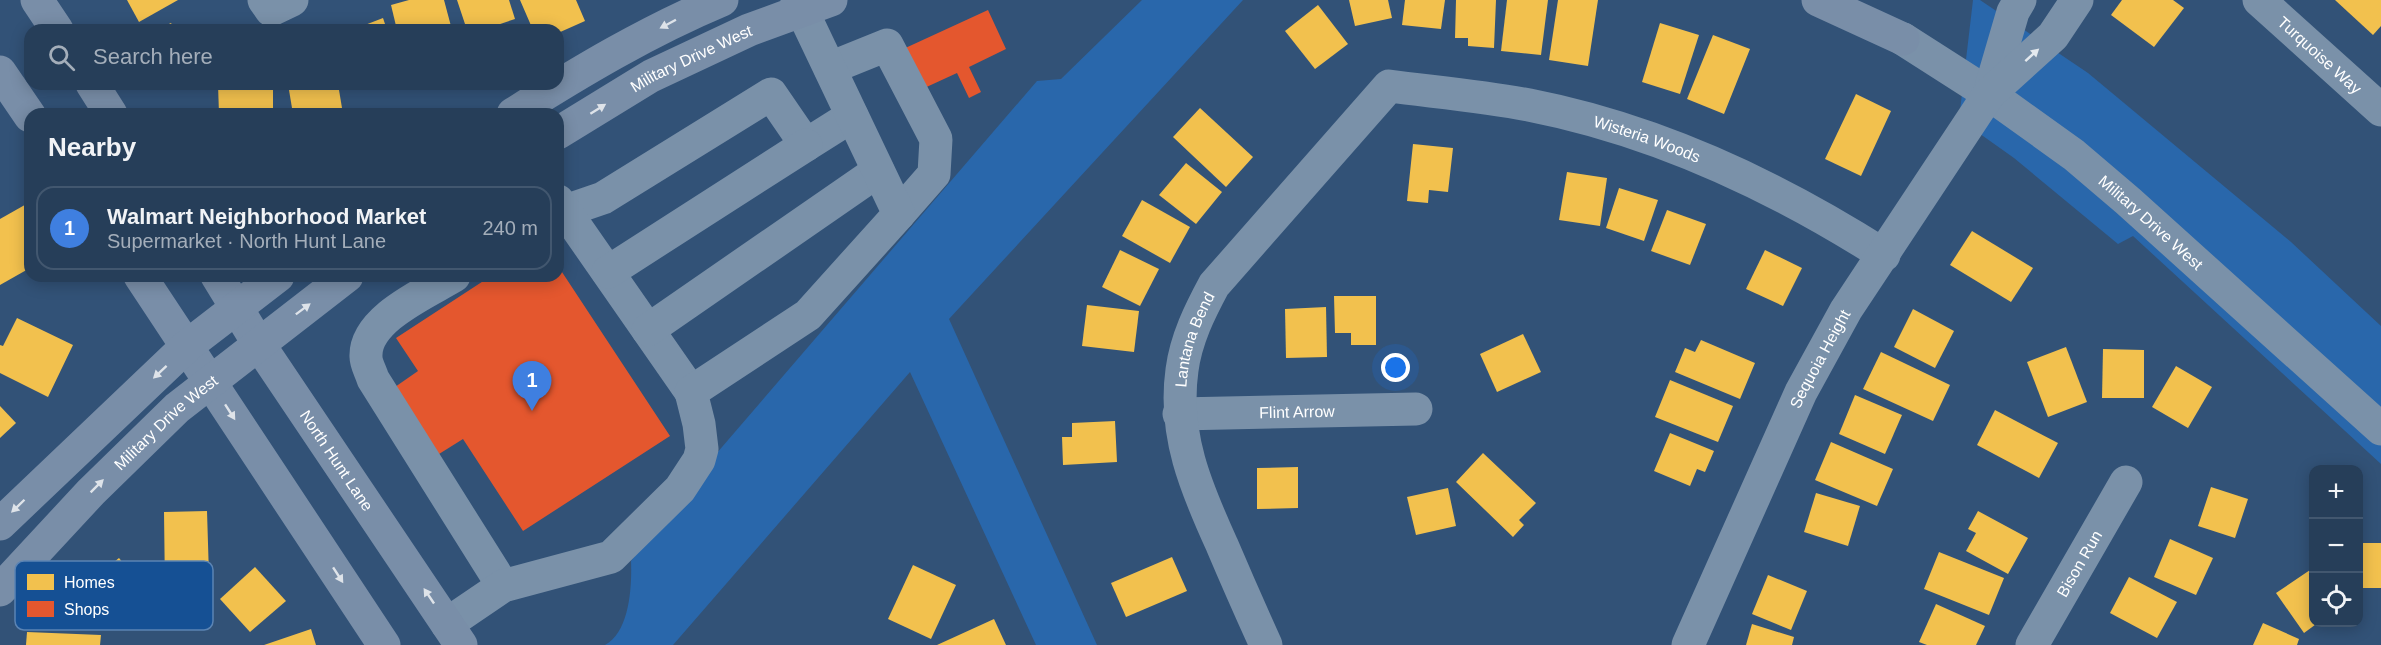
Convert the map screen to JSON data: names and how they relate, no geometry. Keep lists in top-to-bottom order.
{
  "streets": {
    "main road": ["Military Drive West", "North Hunt Lane"],
    "street": [
      "Turquoise Way",
      "Wisteria Woods",
      "Lantana Bend",
      "Sequoia Height",
      "Flint Arrow",
      "Bison Run"
    ]
  },
  "crossings": [
    ["Military Drive West", "Sequoia Height"],
    ["Military Drive West", "North Hunt Lane"],
    ["Wisteria Woods", "Lantana Bend"],
    ["Wisteria Woods", "Sequoia Height"],
    ["Lantana Bend", "Flint Arrow"]
  ],
  "legend": ["Homes", "Shops"],
  "page": {
    "search": "Search here",
    "heading": "Nearby",
    "list": [
      {
        "mark": "1",
        "name": "Walmart Neighborhood Market",
        "note": "Supermarket · North Hunt Lane",
        "value": "240 m"
      }
    ],
    "pins": "1",
    "map_buttons": ["+", "−"]
  }
}
